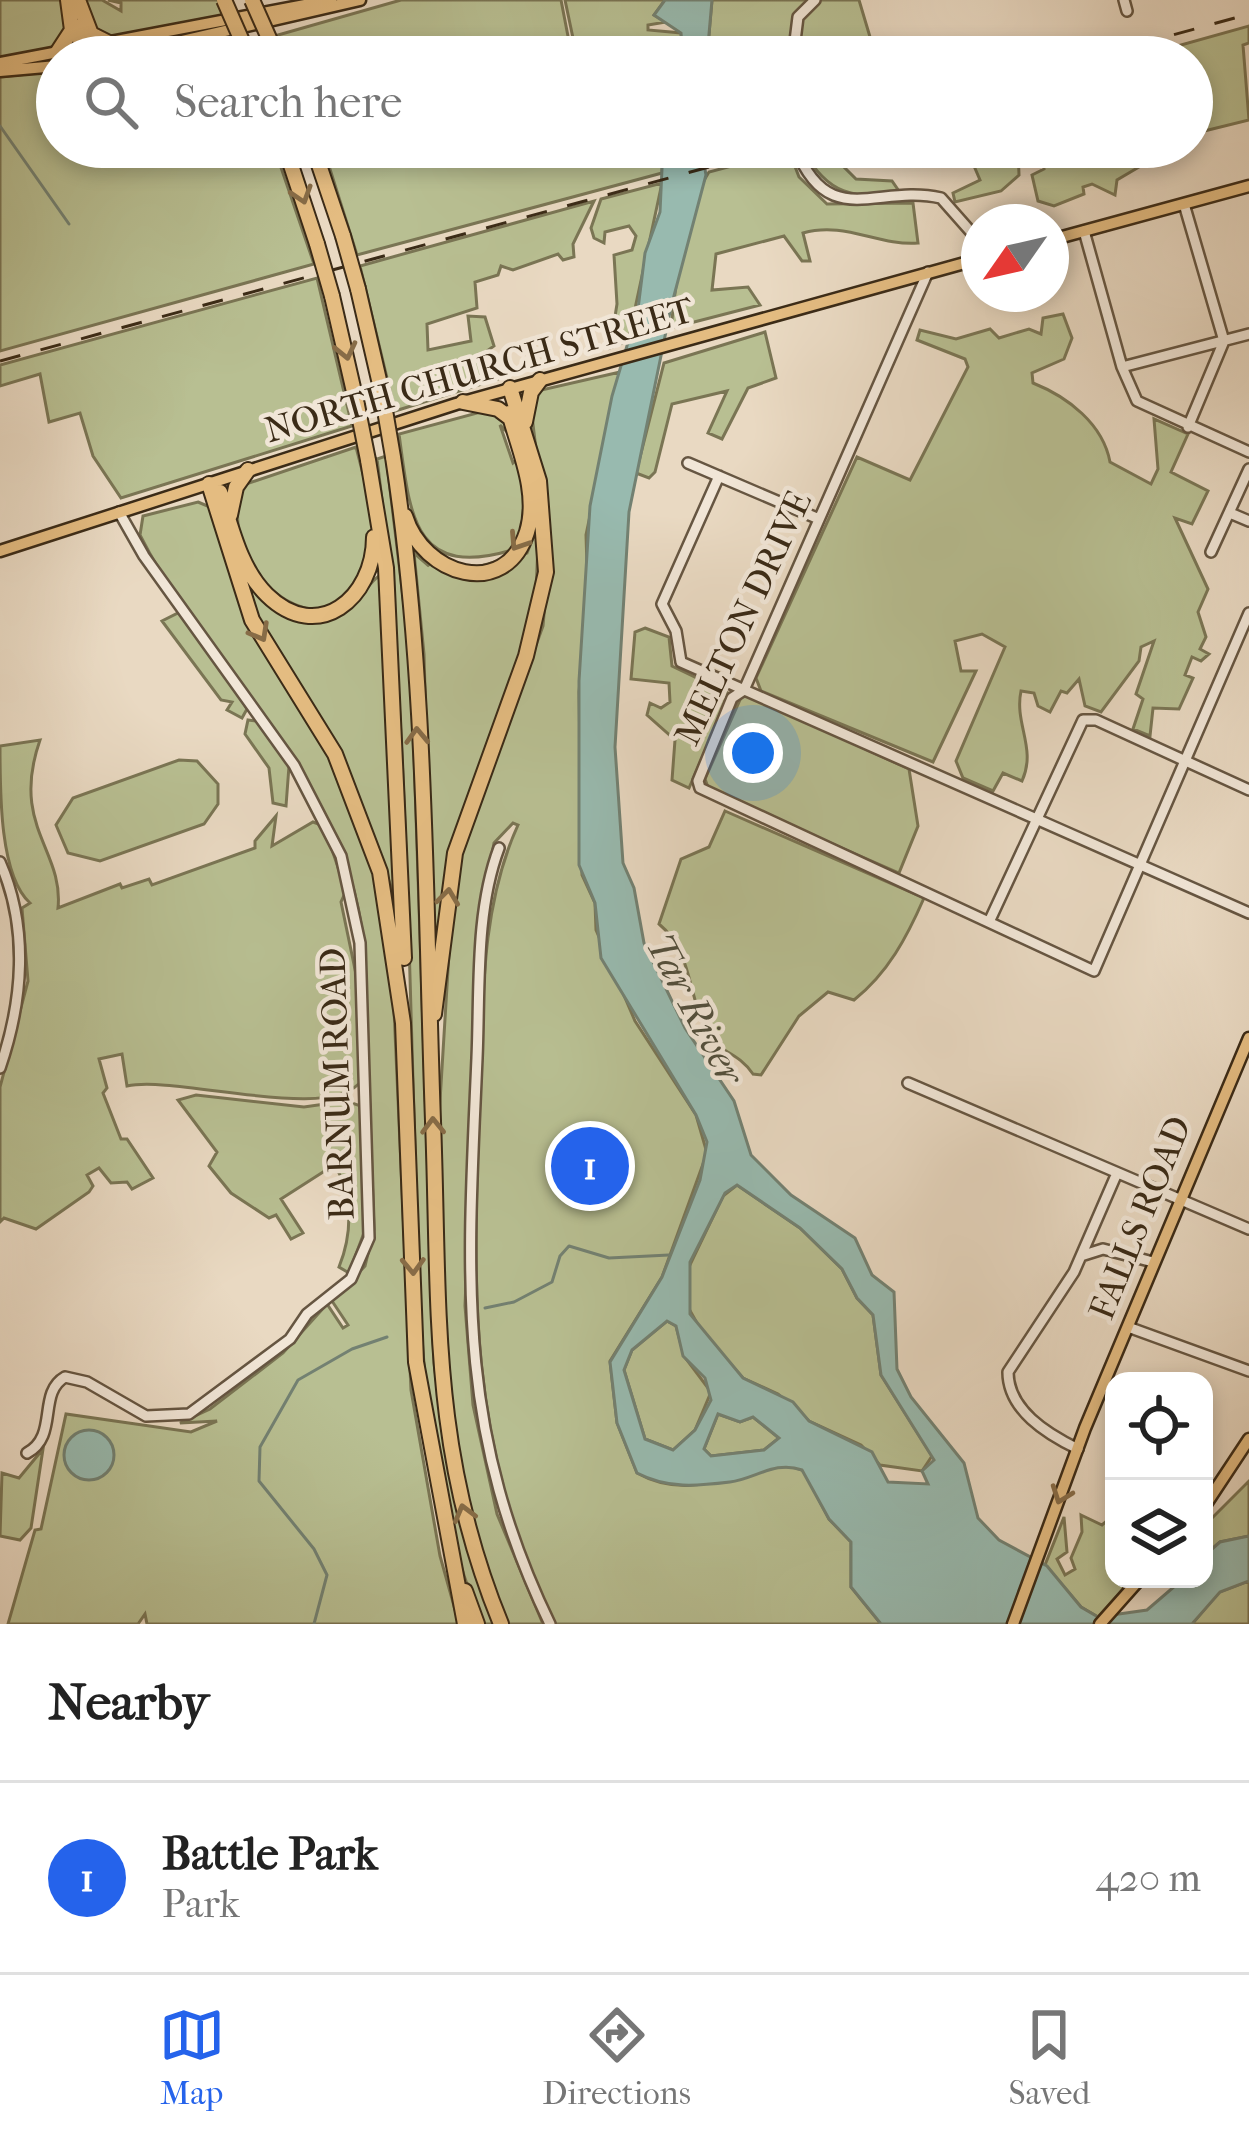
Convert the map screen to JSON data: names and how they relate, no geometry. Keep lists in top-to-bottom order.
{
  "streets": {
    "main road": ["NORTH CHURCH STREET", "FALLS ROAD"],
    "street": ["MELTON DRIVE", "BARNUM ROAD"]
  },
  "crossings": [
    ["NORTH CHURCH STREET", "MELTON DRIVE"],
    ["NORTH CHURCH STREET", "BARNUM ROAD"]
  ],
  "water": ["Tar River"],
  "north": "bottom left",
  "page": {
    "search": "Search here",
    "pins": "1",
    "heading": "Nearby",
    "list": [
      {
        "mark": "1",
        "name": "Battle Park",
        "note": "Park",
        "value": "420 m"
      }
    ],
    "nav": ["Map", "Directions", "Saved"]
  }
}
